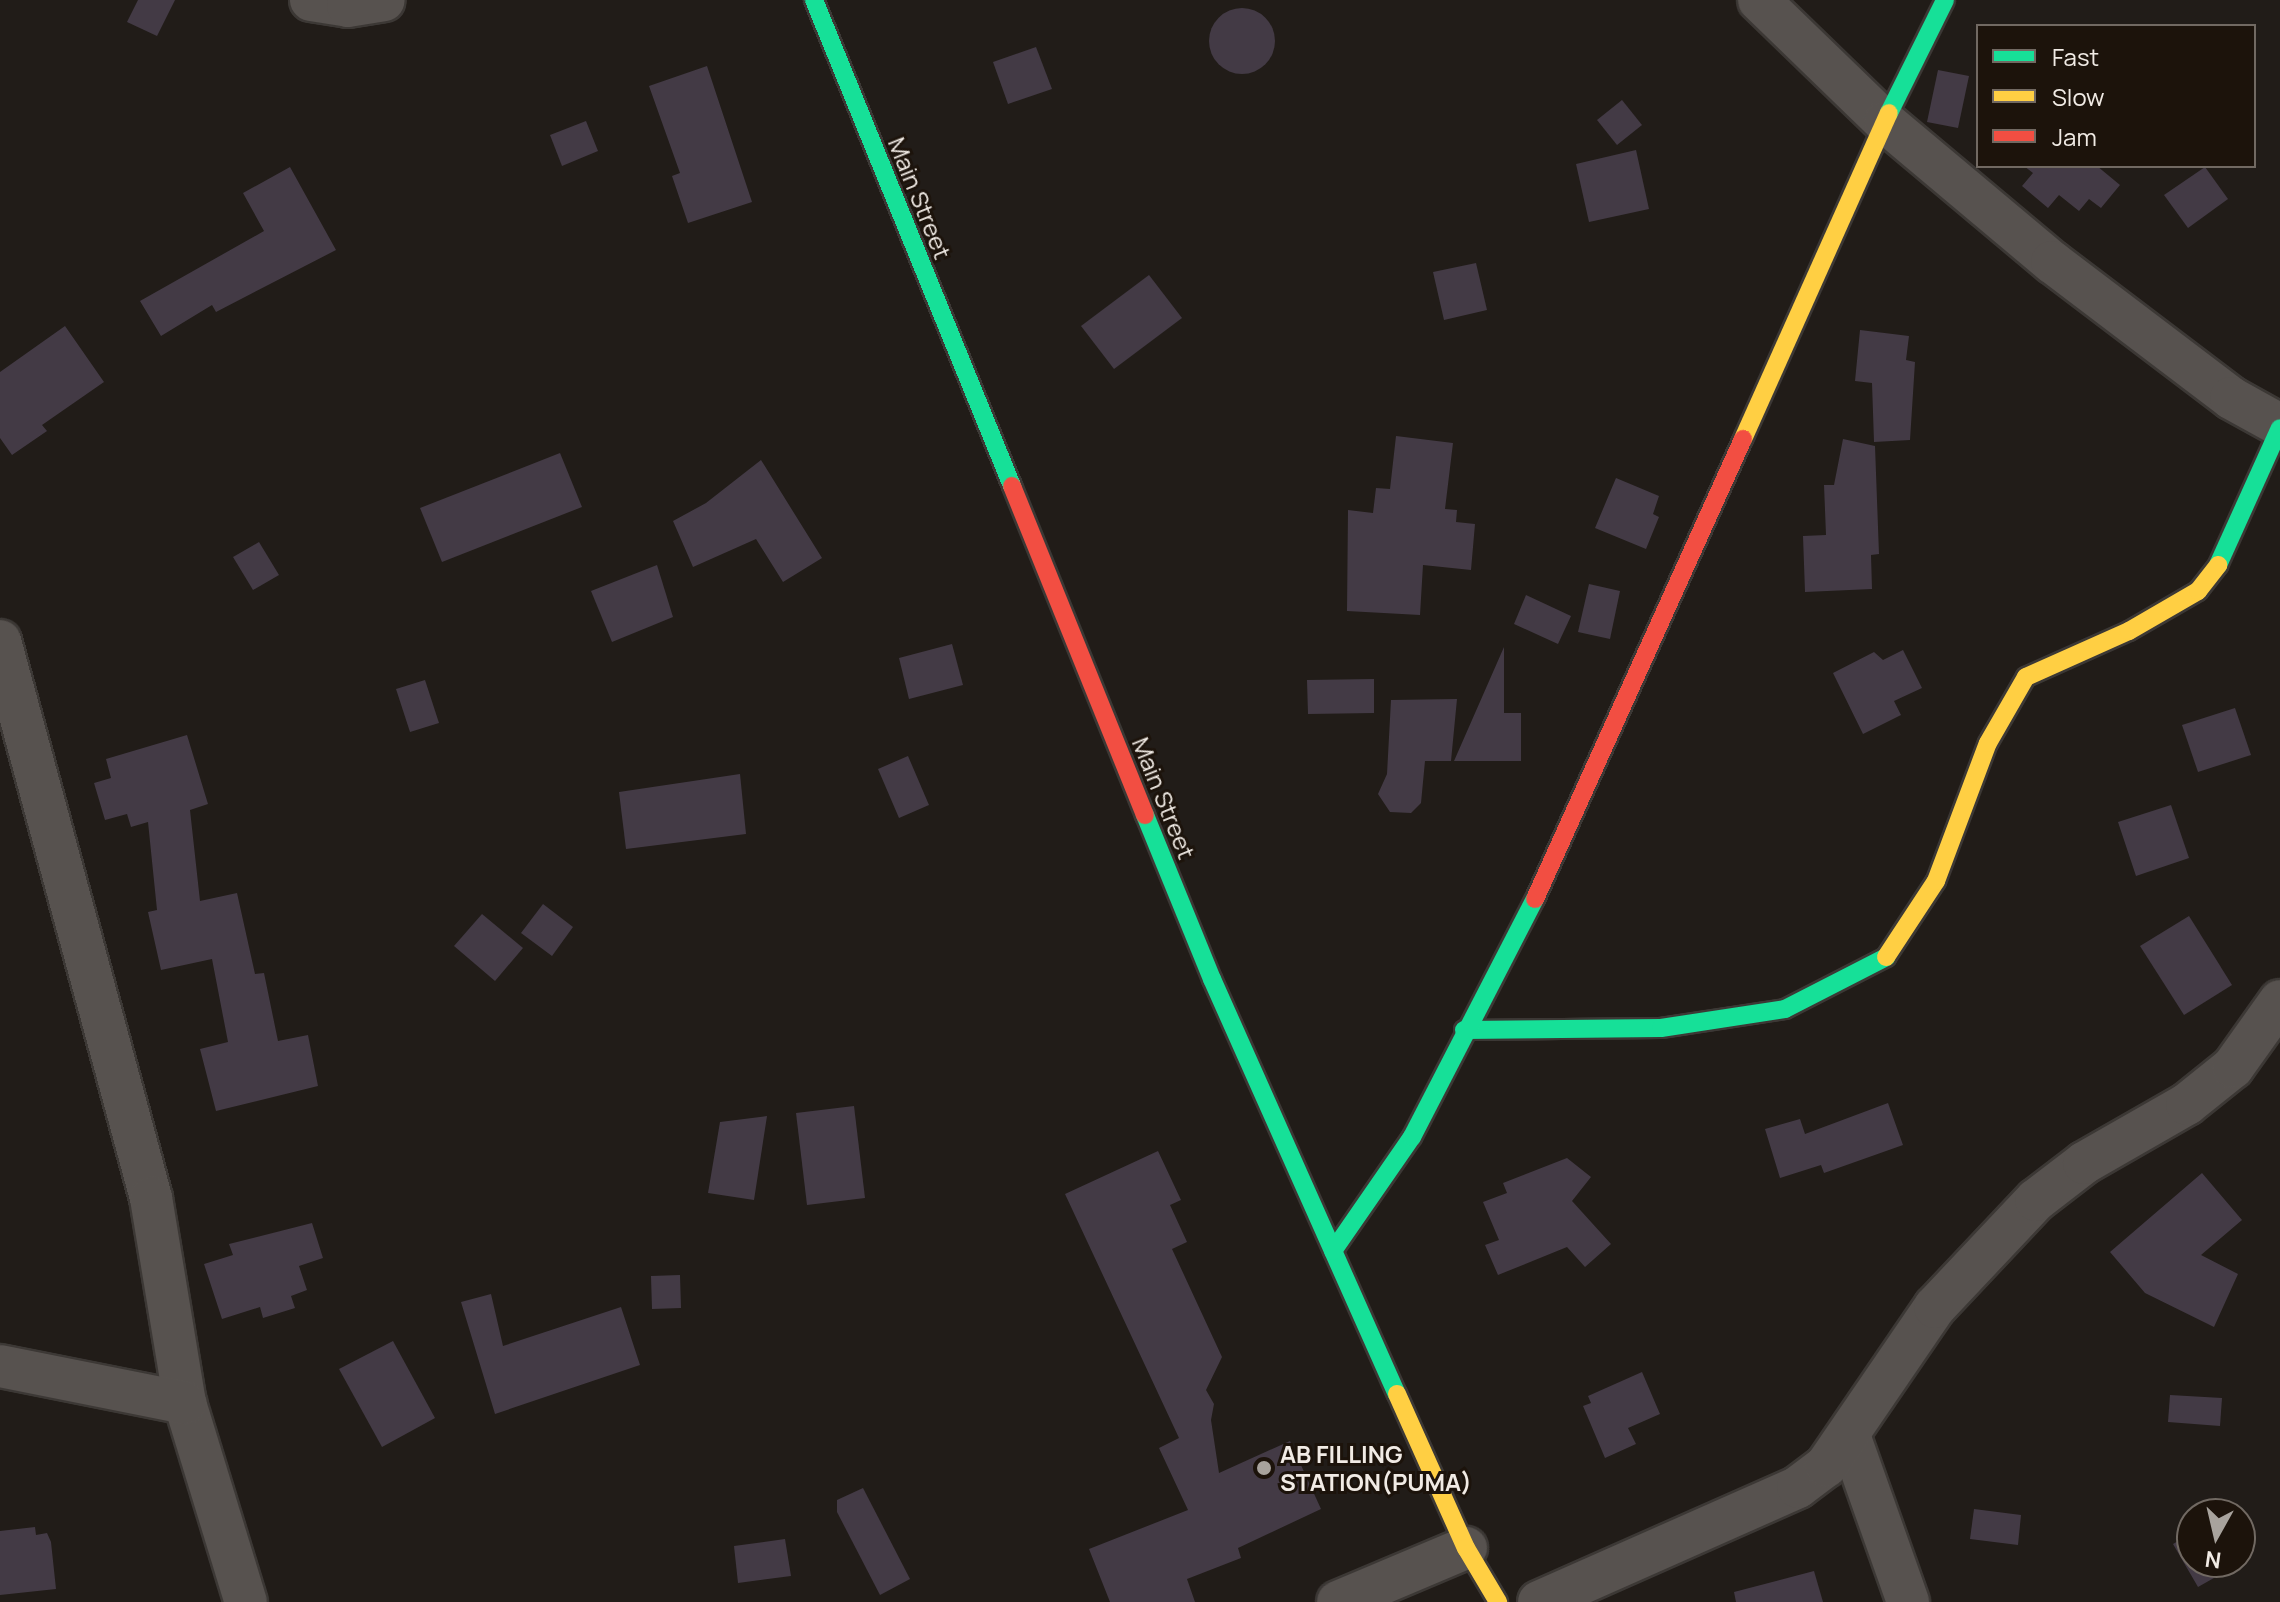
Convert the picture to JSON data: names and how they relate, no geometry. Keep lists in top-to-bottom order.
{
  "streets": {
    "main road": ["Main Street"]
  },
  "places": ["AB FILLING STATION(PUMA)"],
  "legend": ["Fast", "Slow", "Jam"],
  "north": "bottom"
}
